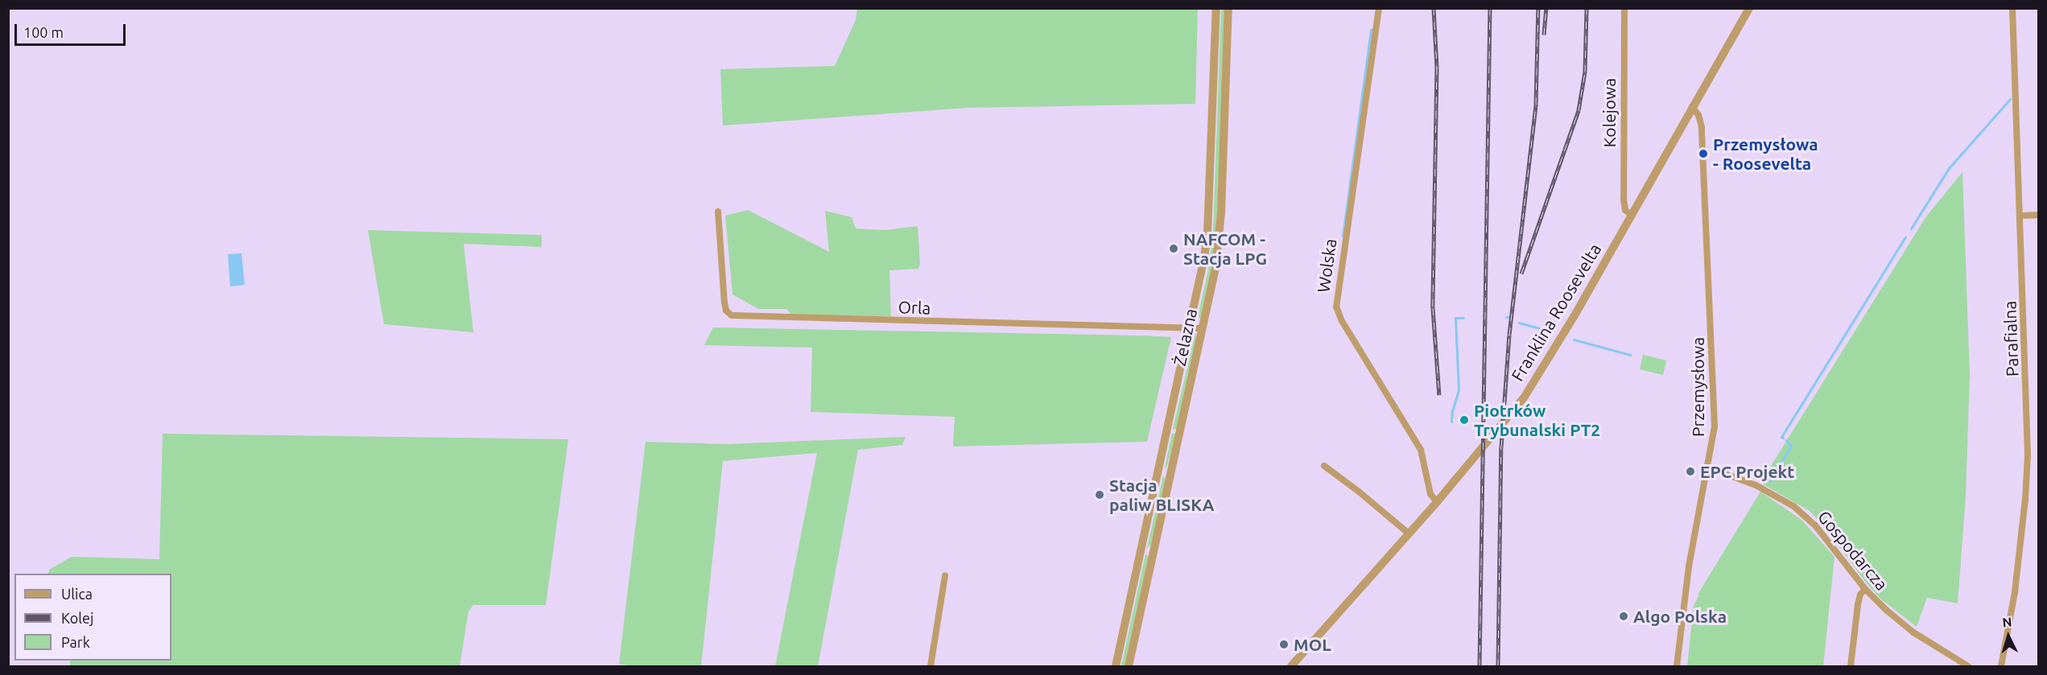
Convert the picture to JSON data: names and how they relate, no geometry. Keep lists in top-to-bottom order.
{
  "streets": {
    "street": [
      "Kolejowa",
      "Wolska",
      "Orla",
      "Franklina Roosevelta",
      "Żelazna",
      "Parafialna",
      "Przemysłowa",
      "Gospodarcza"
    ]
  },
  "crossings": [
    ["Kolejowa", "Franklina Roosevelta"],
    ["Wolska", "Franklina Roosevelta"],
    ["Orla", "Żelazna"],
    ["Franklina Roosevelta", "Przemysłowa"],
    ["Przemysłowa", "Gospodarcza"]
  ],
  "places": [
    "Przemysłowa - Roosevelta",
    "NAFCOM - Stacja LPG",
    "Piotrków Trybunalski PT2",
    "EPC Projekt",
    "Stacja paliw BLISKA",
    "Algo Polska",
    "MOL"
  ],
  "legend": ["Ulica", "Kolej", "Park"],
  "scale_bar": "100 m",
  "north": "top"
}
